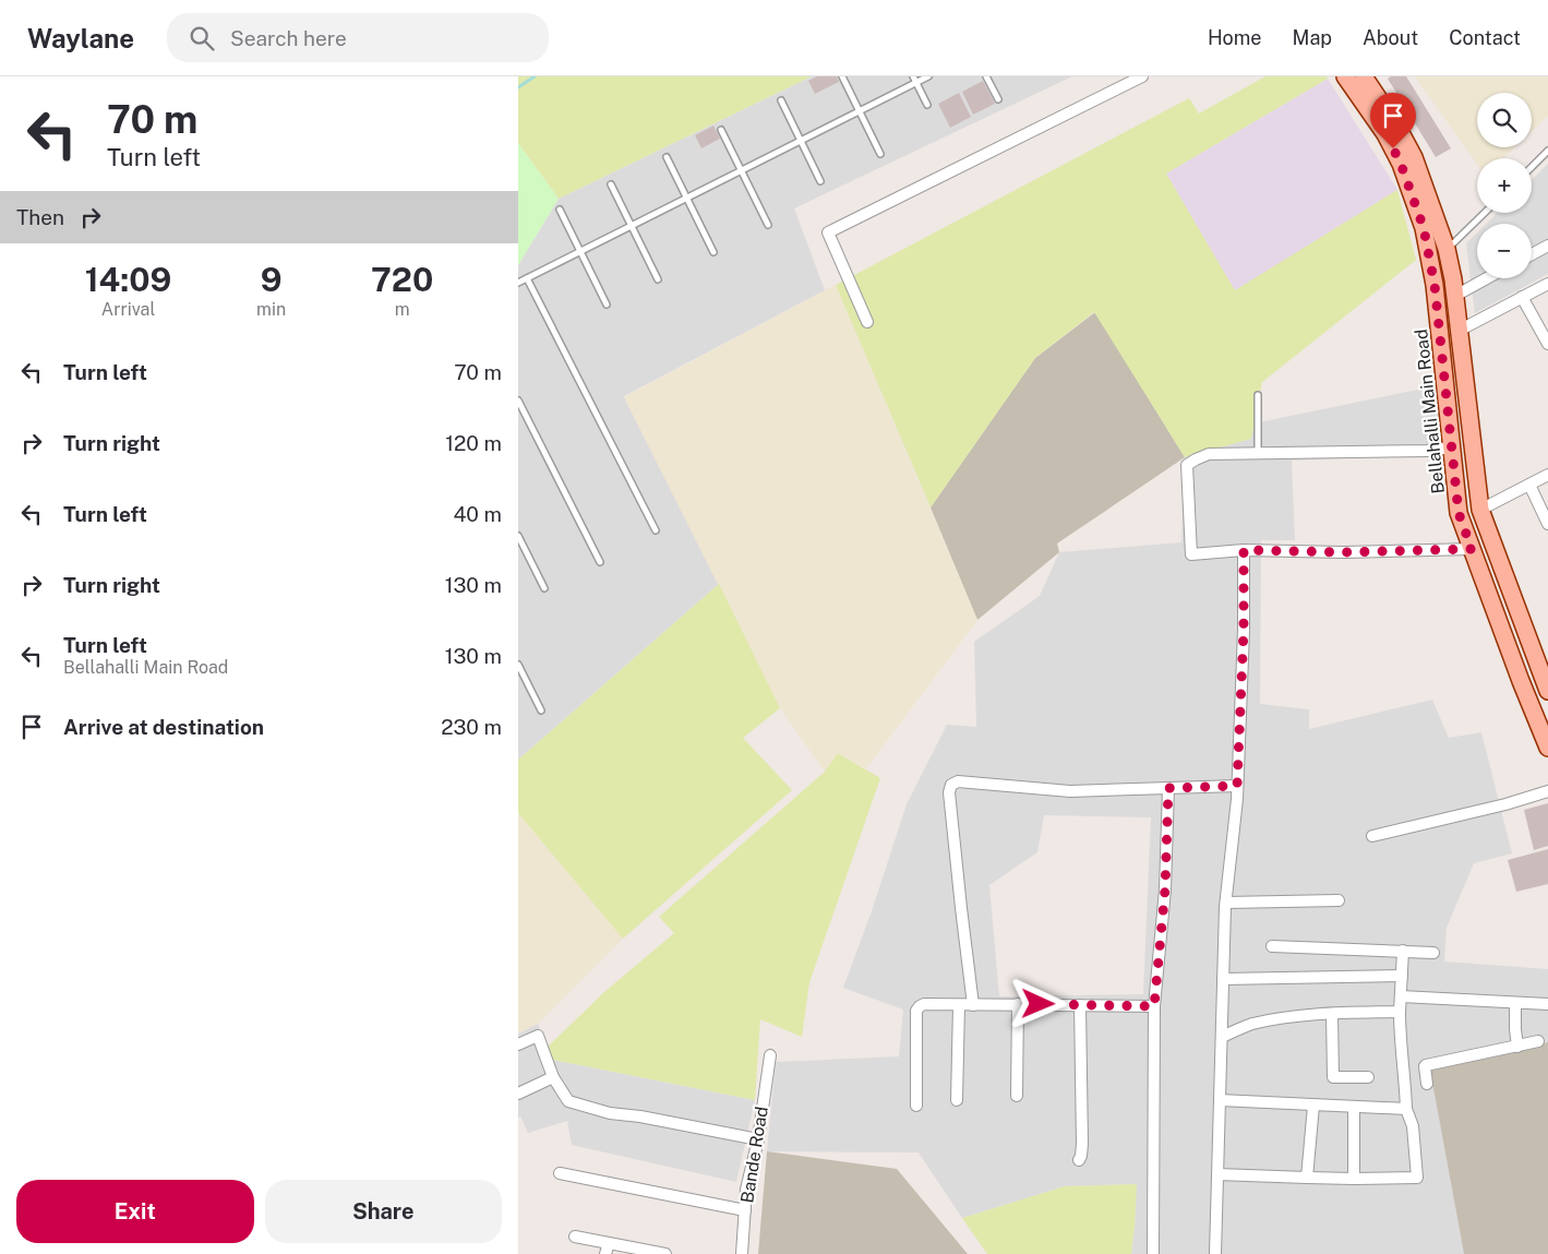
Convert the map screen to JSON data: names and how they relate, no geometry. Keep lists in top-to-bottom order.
{
  "streets": {
    "main road": ["Bellahalli Main Road"],
    "street": ["Bande Road"]
  },
  "page": {
    "header": "Waylane",
    "search": "Search here",
    "nav": [
      "Home",
      "Map",
      "About",
      "Contact"
    ],
    "turn": ["70 m", "Turn left"],
    "map_buttons": ["+", "−"],
    "then": "Then",
    "eta": [
      "14:09",
      "Arrival",
      "9",
      "min",
      "720",
      "m"
    ],
    "list": [
      {
        "name": "Turn left",
        "value": "70 m"
      },
      {
        "name": "Turn right",
        "value": "120 m"
      },
      {
        "name": "Turn left",
        "value": "40 m"
      },
      {
        "name": "Turn right",
        "value": "130 m"
      },
      {
        "name": "Turn left",
        "note": "Bellahalli Main Road",
        "value": "130 m"
      },
      {
        "name": "Arrive at destination",
        "value": "230 m"
      }
    ],
    "buttons": ["Exit", "Share"]
  }
}
